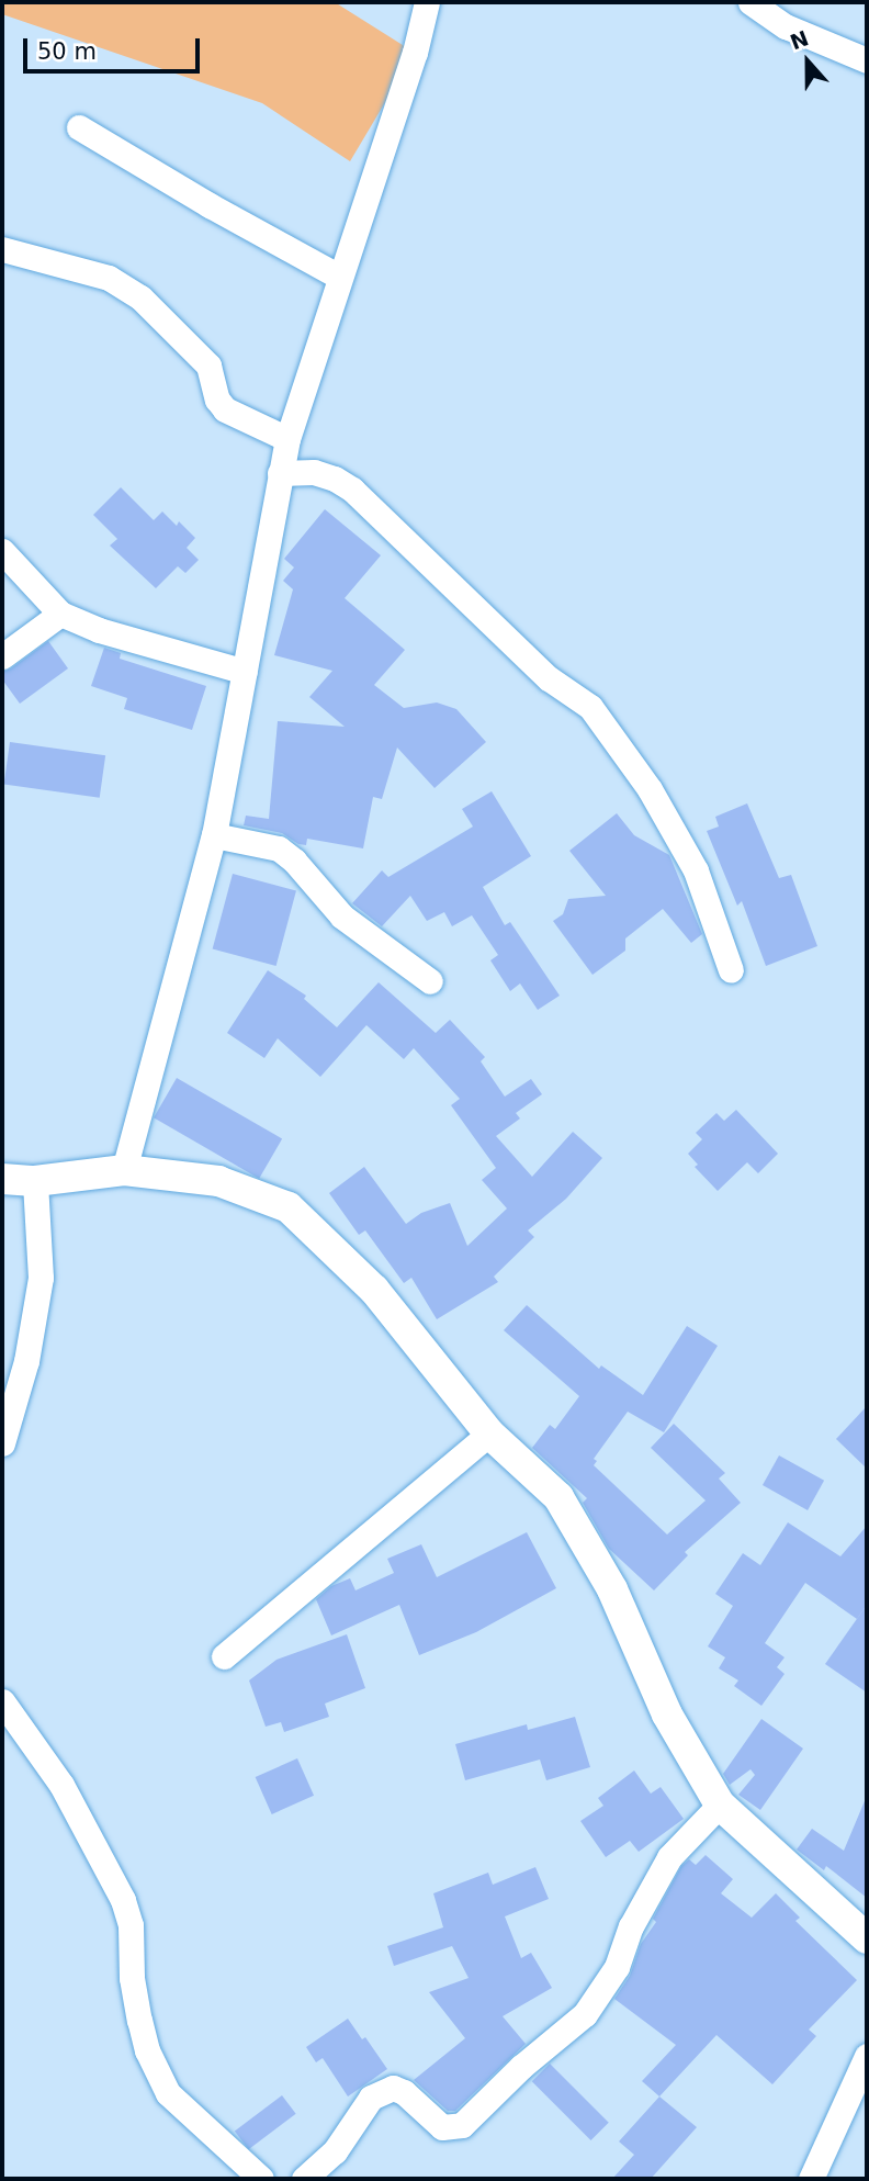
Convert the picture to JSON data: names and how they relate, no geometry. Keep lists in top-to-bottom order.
{
  "scale_bar": "50 m",
  "north": "top"
}
